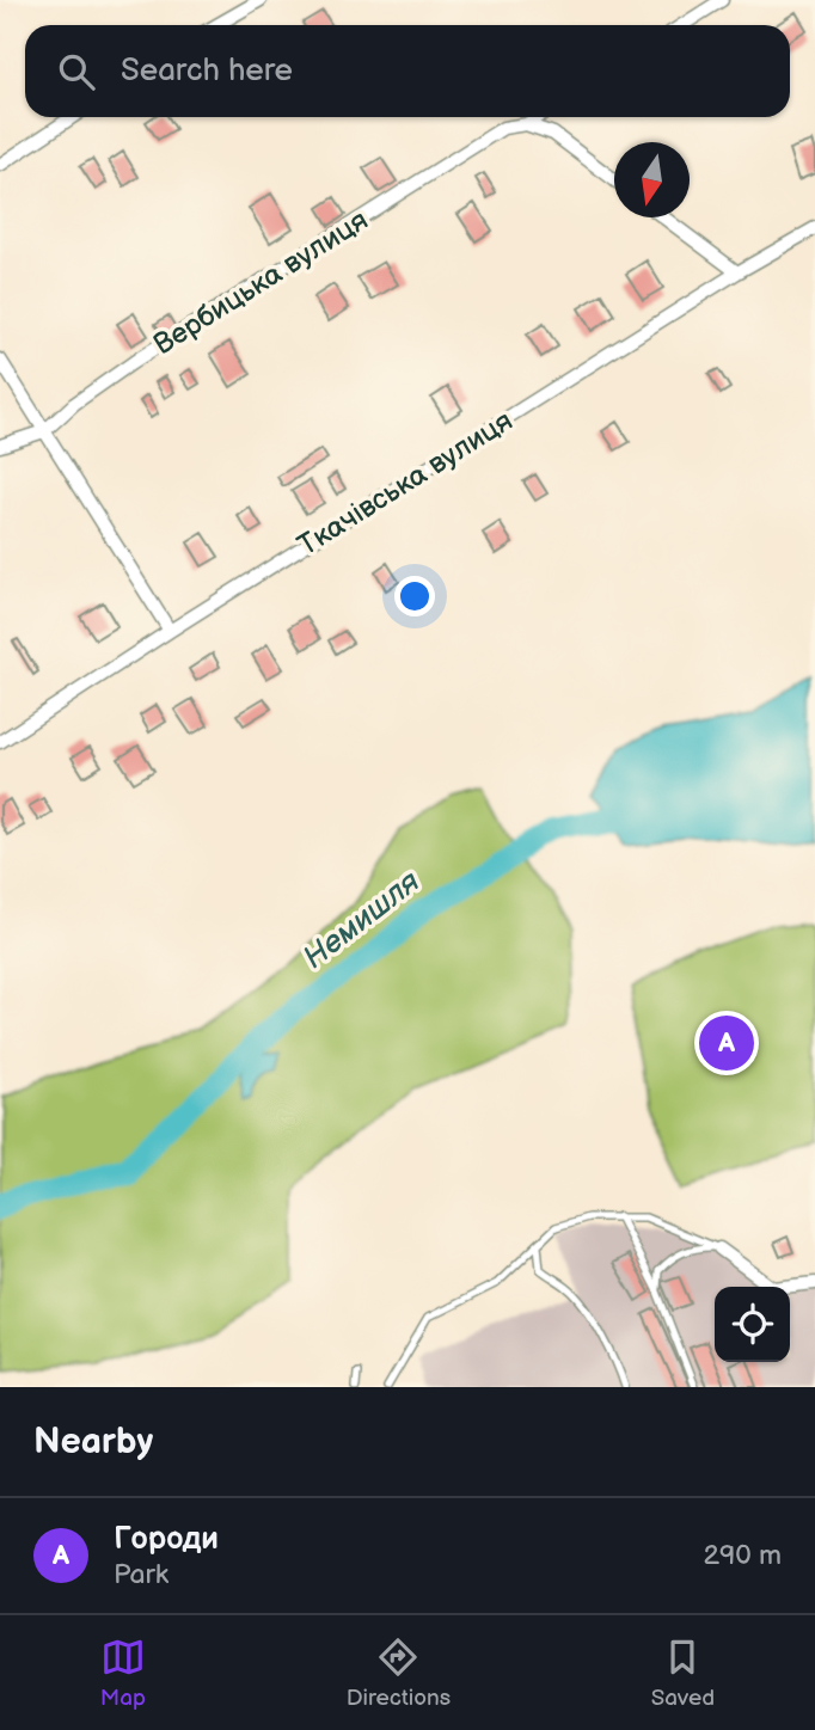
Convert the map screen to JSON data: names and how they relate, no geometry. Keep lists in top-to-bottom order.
{
  "streets": {
    "street": ["Вербицька вулиця", "Ткачівська вулиця"]
  },
  "water": ["Немишля"],
  "north": "bottom",
  "page": {
    "search": "Search here",
    "pins": "A",
    "heading": "Nearby",
    "list": [
      {
        "mark": "A",
        "name": "Городи",
        "note": "Park",
        "value": "290 m"
      }
    ],
    "nav": ["Map", "Directions", "Saved"]
  }
}
